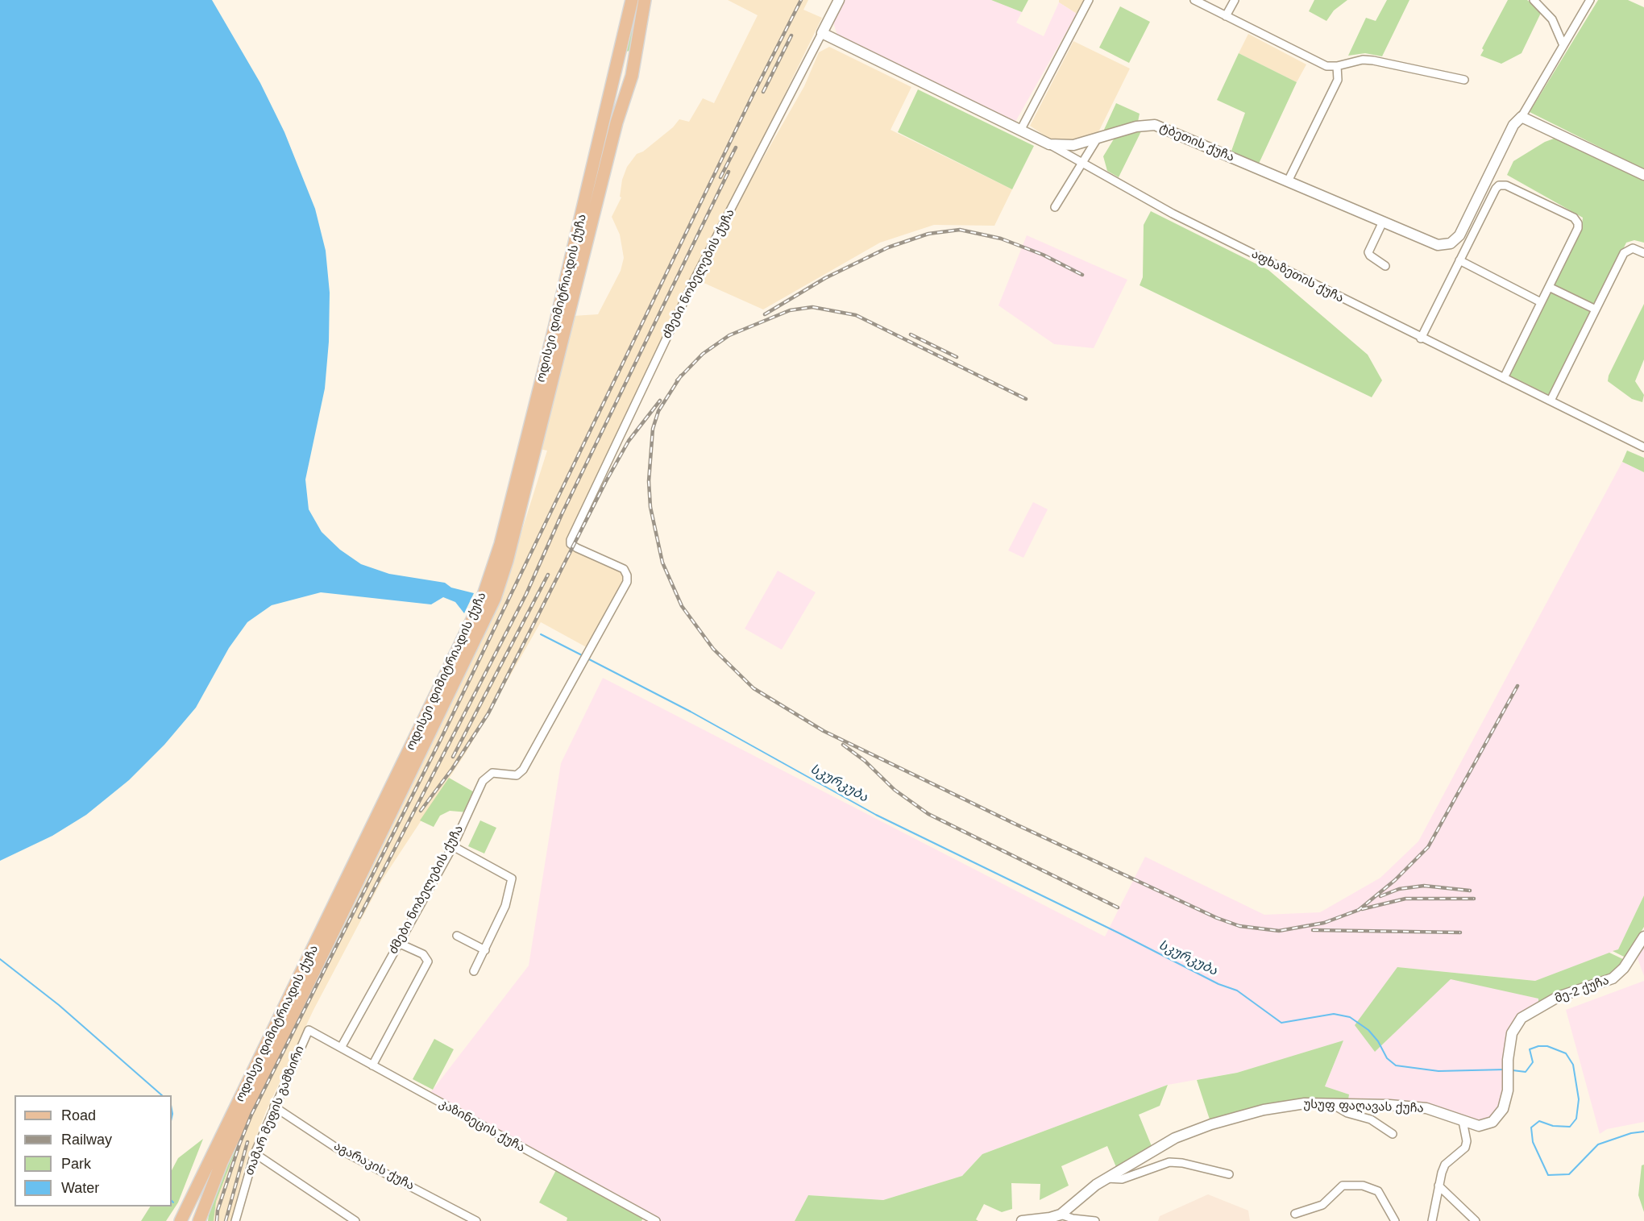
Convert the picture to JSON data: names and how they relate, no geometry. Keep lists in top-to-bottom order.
{
  "streets": {
    "main road": ["ოდისეი დიმიტრიადის ქუჩა"],
    "street": [
      "ტბეთის ქუჩა",
      "ძმები ნობელების ქუჩა",
      "აფხაზეთის ქუჩა",
      "მე-2 ქუჩა",
      "უსუფ ფაღავას ქუჩა",
      "თამარ მეფის გამზირი",
      "კაზინეცის ქუჩა",
      "აგარაკის ქუჩა"
    ]
  },
  "crossings": [
    ["ტბეთის ქუჩა", "ძმები ნობელების ქუჩა"],
    ["ტბეთის ქუჩა", "აფხაზეთის ქუჩა"],
    ["ძმები ნობელების ქუჩა", "კაზინეცის ქუჩა"],
    ["მე-2 ქუჩა", "უსუფ ფაღავას ქუჩა"],
    ["თამარ მეფის გამზირი", "კაზინეცის ქუჩა"],
    ["თამარ მეფის გამზირი", "აგარაკის ქუჩა"]
  ],
  "water": ["სკურკუბა"],
  "legend": [
    "Road",
    "Railway",
    "Park",
    "Water"
  ]
}
